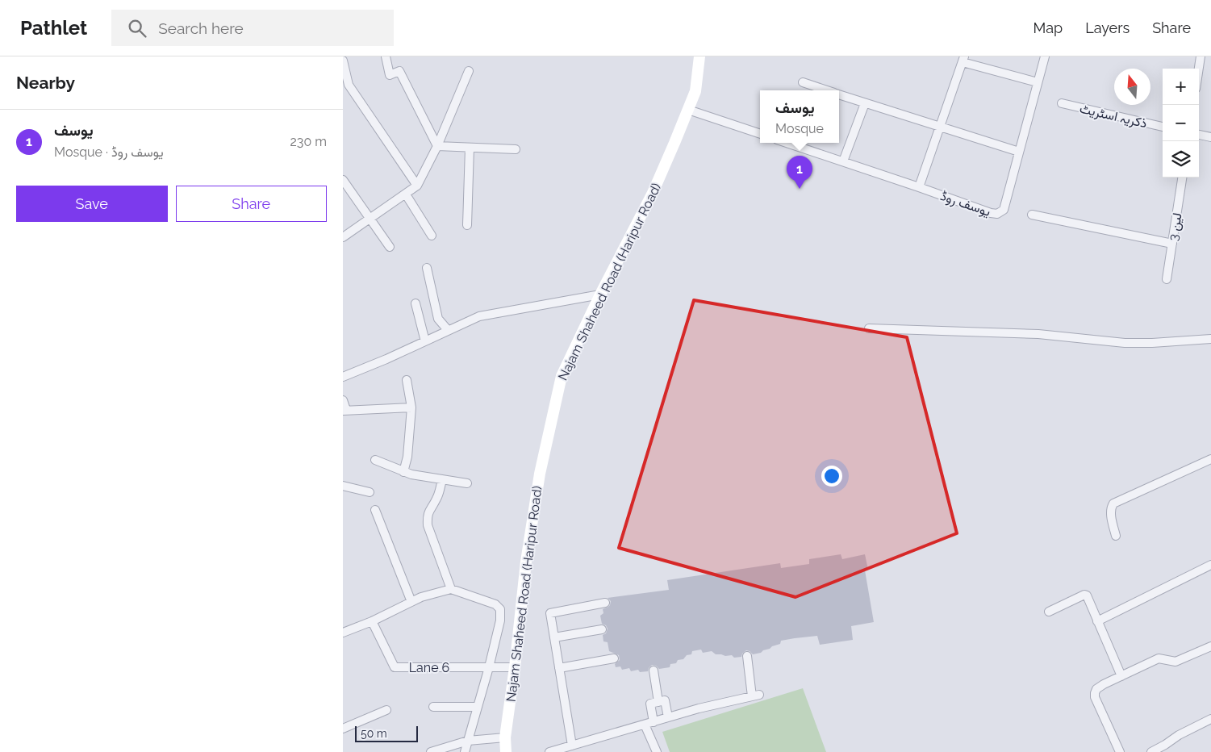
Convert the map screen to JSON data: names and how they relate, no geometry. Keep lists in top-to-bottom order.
{
  "streets": {
    "main road": ["Najam Shaheed Road (Haripur Road)"],
    "street": [
      "ذکریہ اسٹریٹ",
      "یوسف روڈ",
      "لین 3",
      "Lane 6"
    ]
  },
  "crossings": [
    ["Najam Shaheed Road (Haripur Road)", "Lane 6"]
  ],
  "scale_bar": "50 m",
  "north": "top",
  "page": {
    "header": "Pathlet",
    "search": "Search here",
    "nav": ["Map", "Layers", "Share"],
    "heading": "Nearby",
    "map_buttons": ["+", "−"],
    "popup": ["یوسف", "Mosque"],
    "list": [
      {
        "mark": "1",
        "name": "یوسف",
        "note": "Mosque · یوسف روڈ",
        "value": "230 m"
      }
    ],
    "pins": "1",
    "buttons": ["Save", "Share"],
    "scale": "50 m"
  }
}
